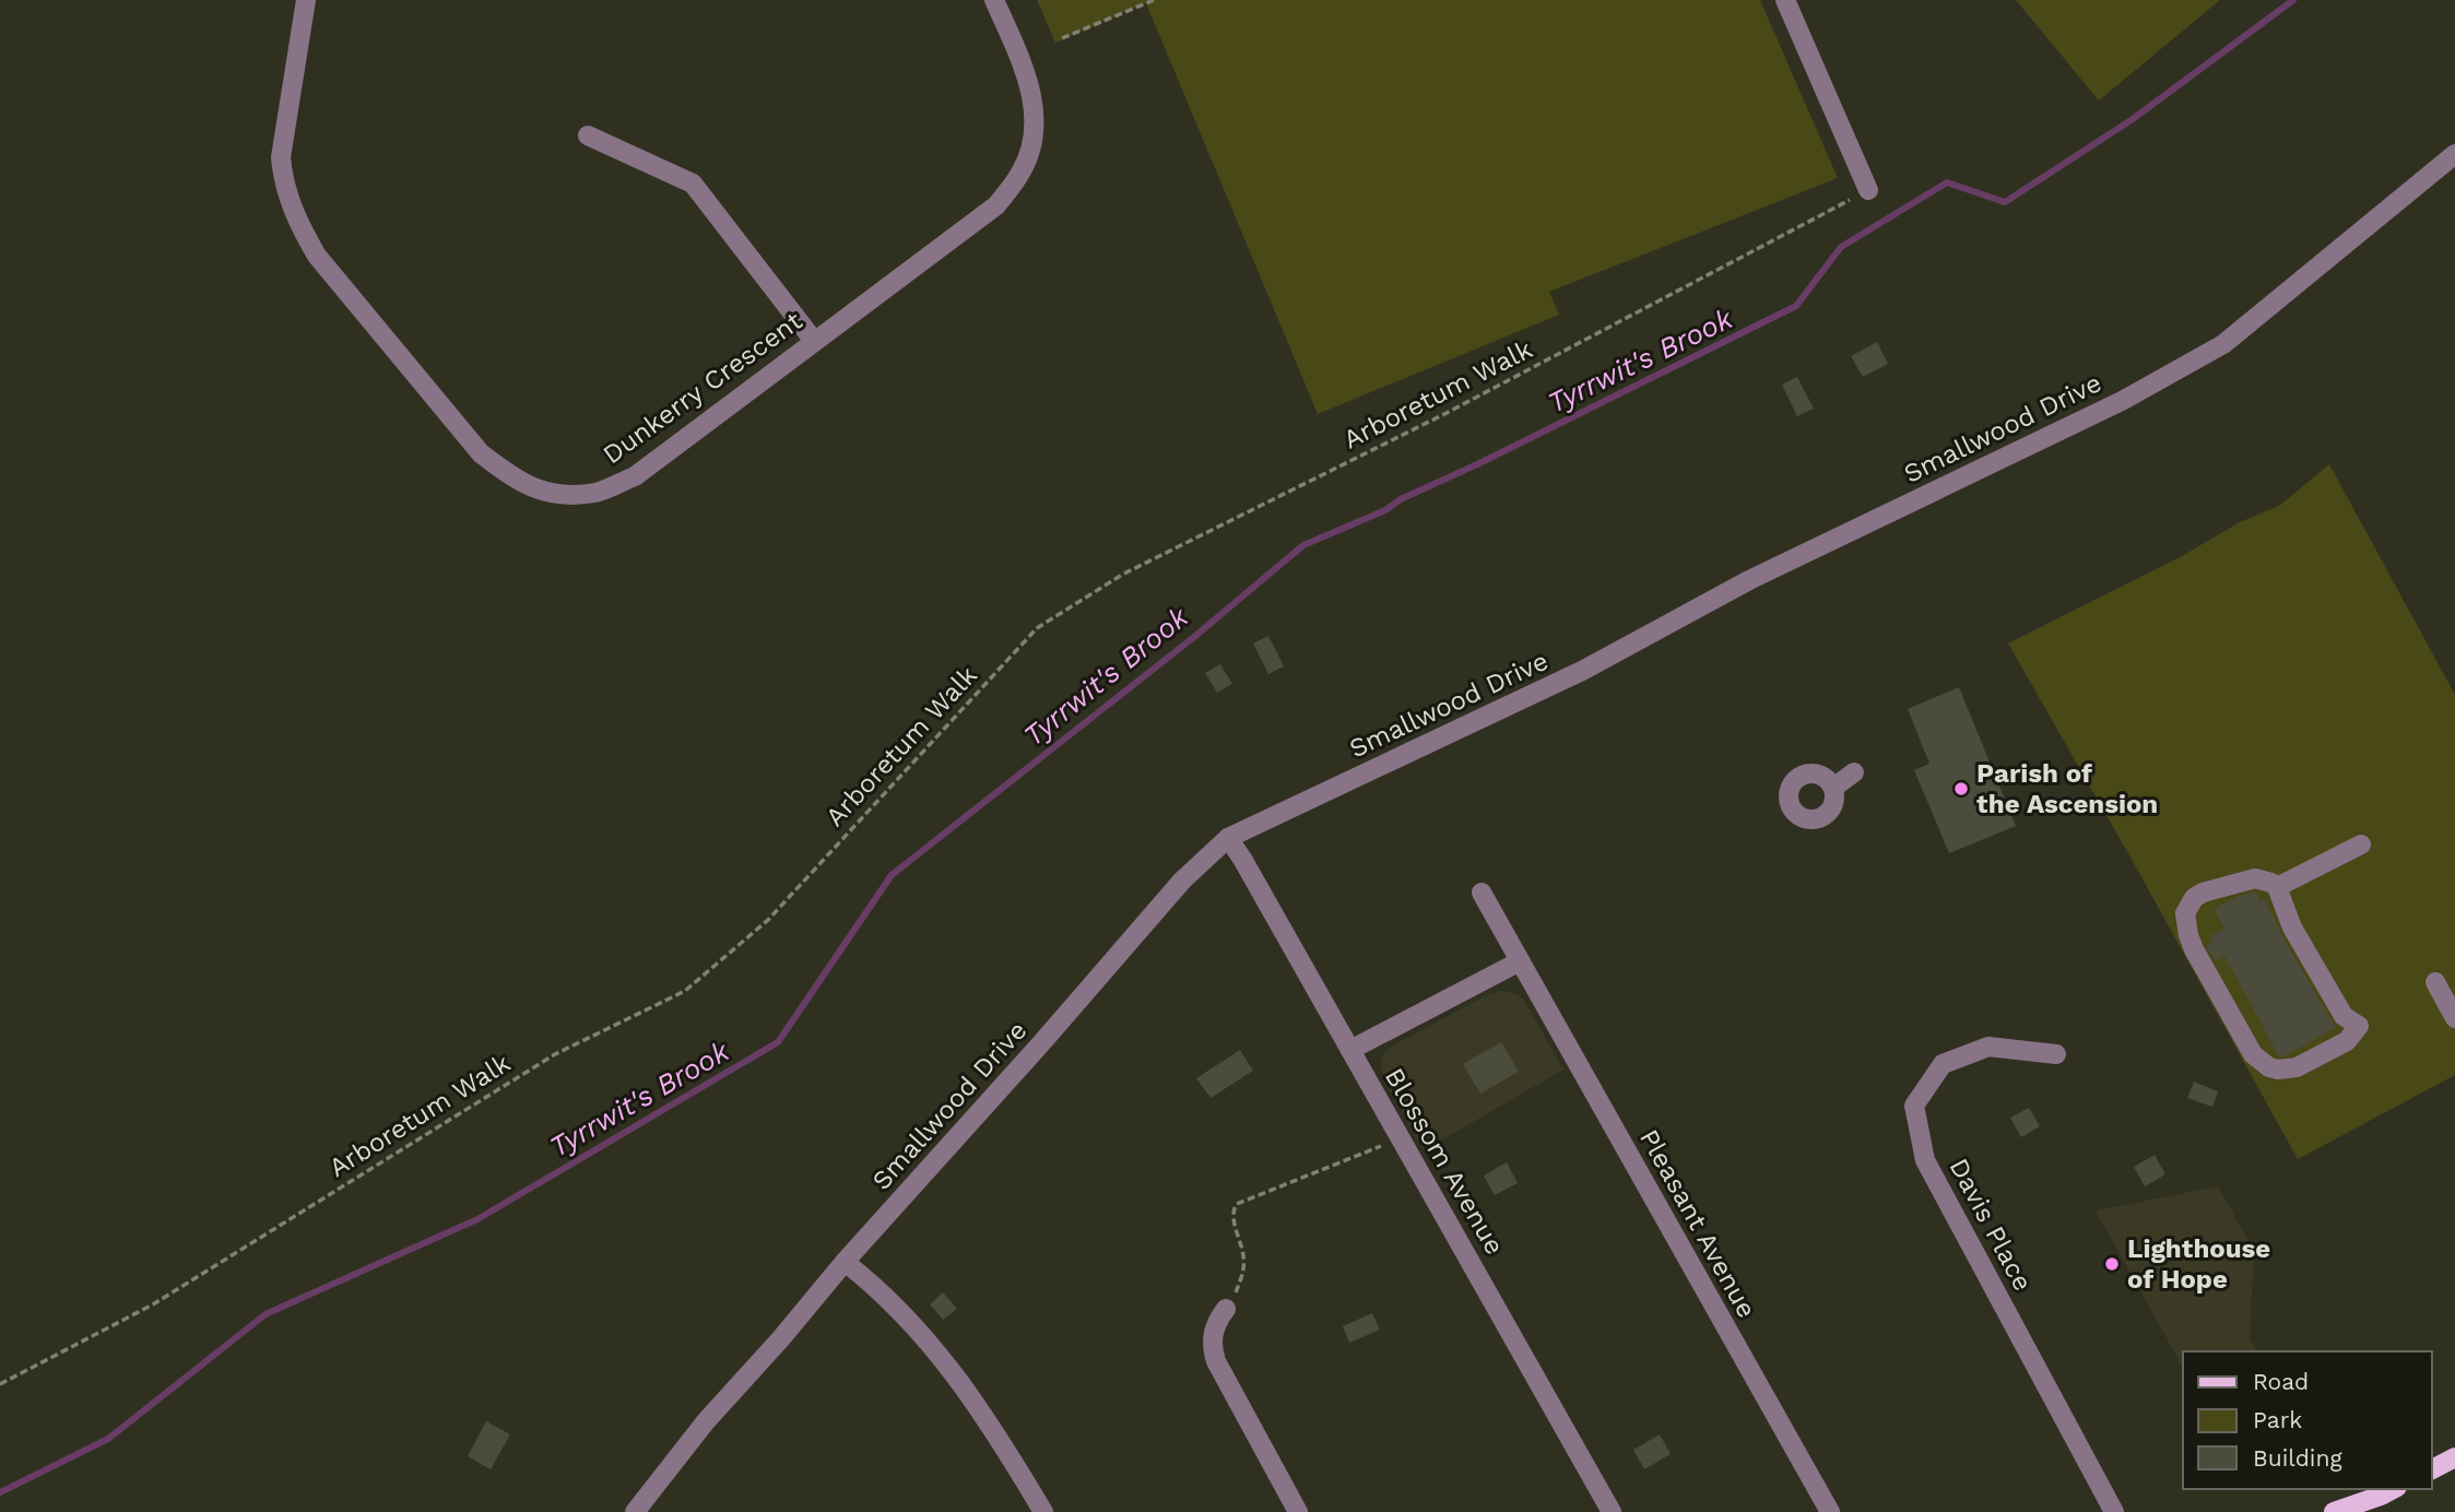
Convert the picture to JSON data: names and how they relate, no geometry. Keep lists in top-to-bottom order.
{
  "streets": {
    "street": [
      "Dunkerry Crescent",
      "Smallwood Drive",
      "Blossom Avenue",
      "Pleasant Avenue",
      "Davis Place"
    ],
    "path": ["Arboretum Walk"]
  },
  "crossings": [
    ["Smallwood Drive", "Blossom Avenue"]
  ],
  "water": ["Tyrrwit's Brook"],
  "places": ["Parish of the Ascension", "Lighthouse of Hope"],
  "legend": ["Road", "Park", "Building"]
}
